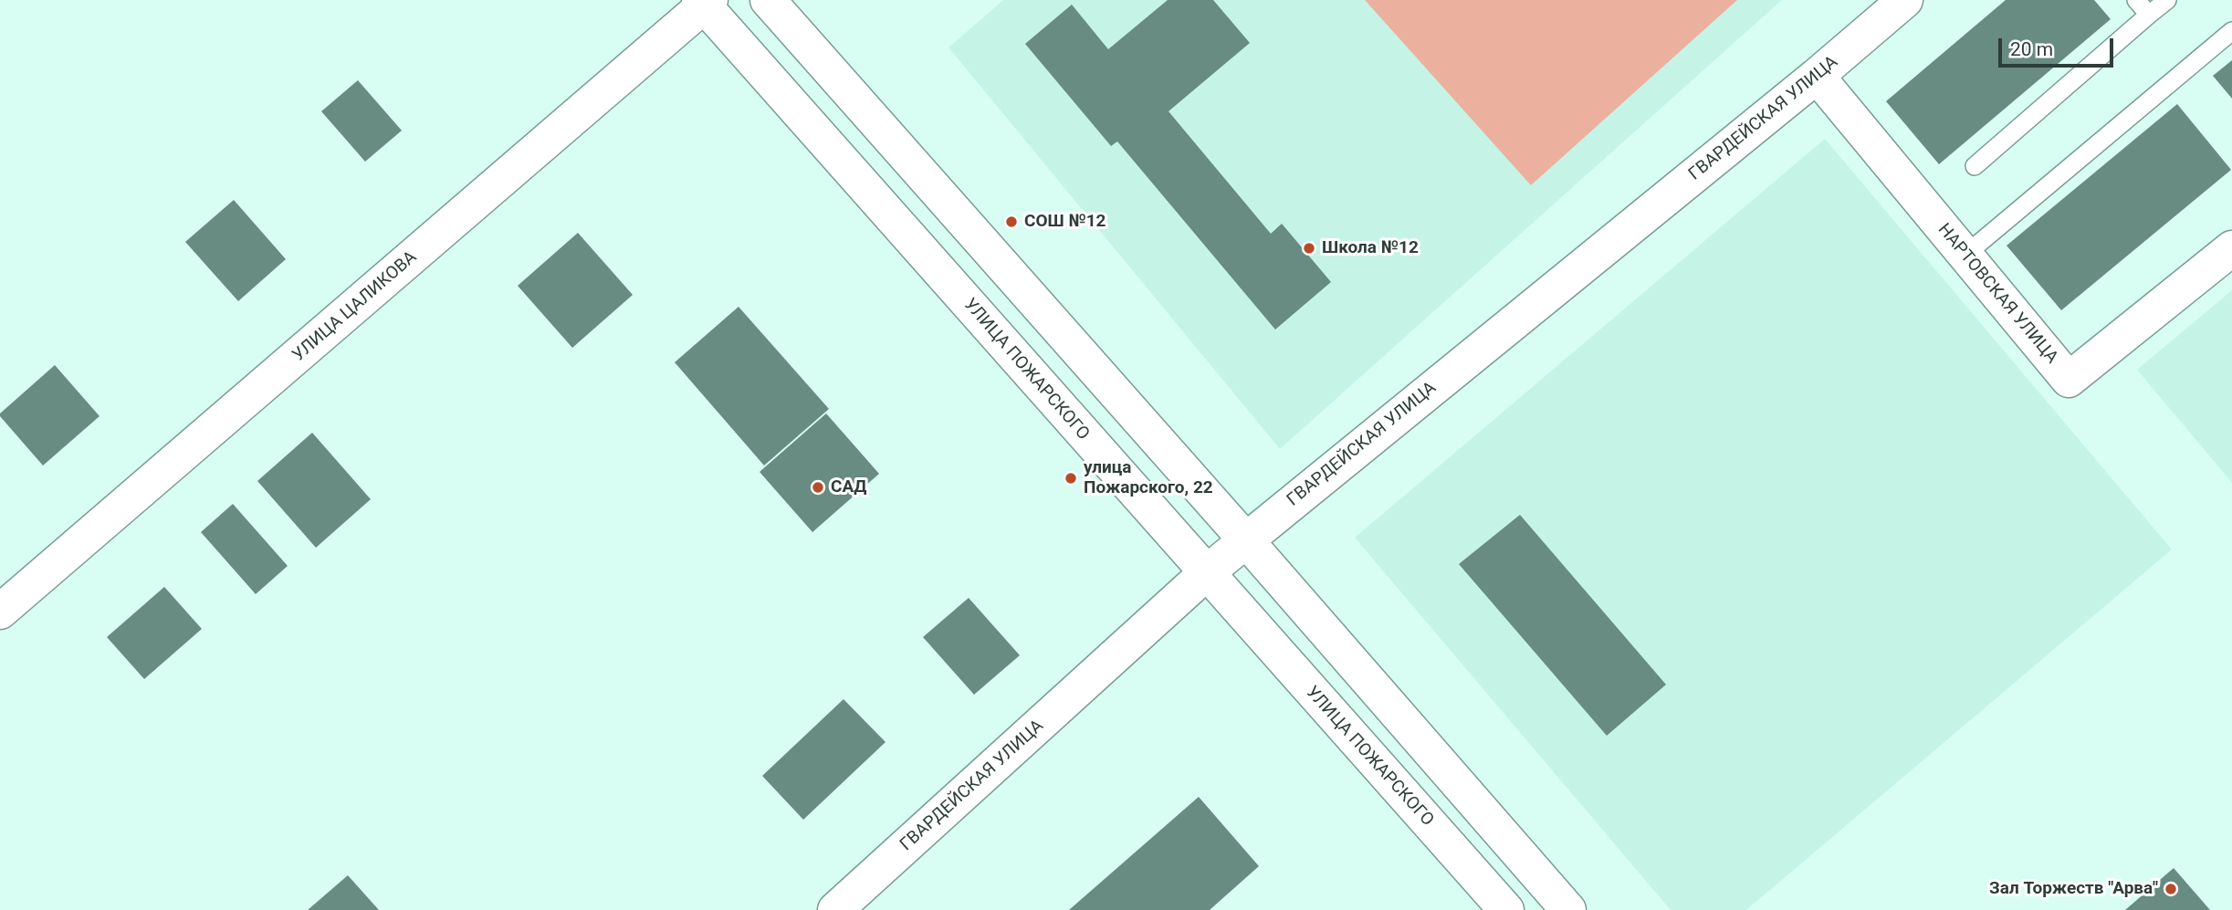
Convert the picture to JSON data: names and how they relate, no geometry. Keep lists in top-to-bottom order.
{
  "streets": {
    "street": [
      "ГВАРДЕЙСКАЯ УЛИЦА",
      "НАРТОВСКАЯ УЛИЦА",
      "УЛИЦА ЦАЛИКОВА",
      "УЛИЦА ПОЖАРСКОГО"
    ]
  },
  "crossings": [
    ["ГВАРДЕЙСКАЯ УЛИЦА", "НАРТОВСКАЯ УЛИЦА"],
    ["ГВАРДЕЙСКАЯ УЛИЦА", "УЛИЦА ПОЖАРСКОГО"],
    ["УЛИЦА ЦАЛИКОВА", "УЛИЦА ПОЖАРСКОГО"]
  ],
  "places": [
    "СОШ №12",
    "Школа №12",
    "улица Пожарского, 22",
    "САД",
    "Зал Торжеств \"Арва\""
  ],
  "scale_bar": "20 m"
}
